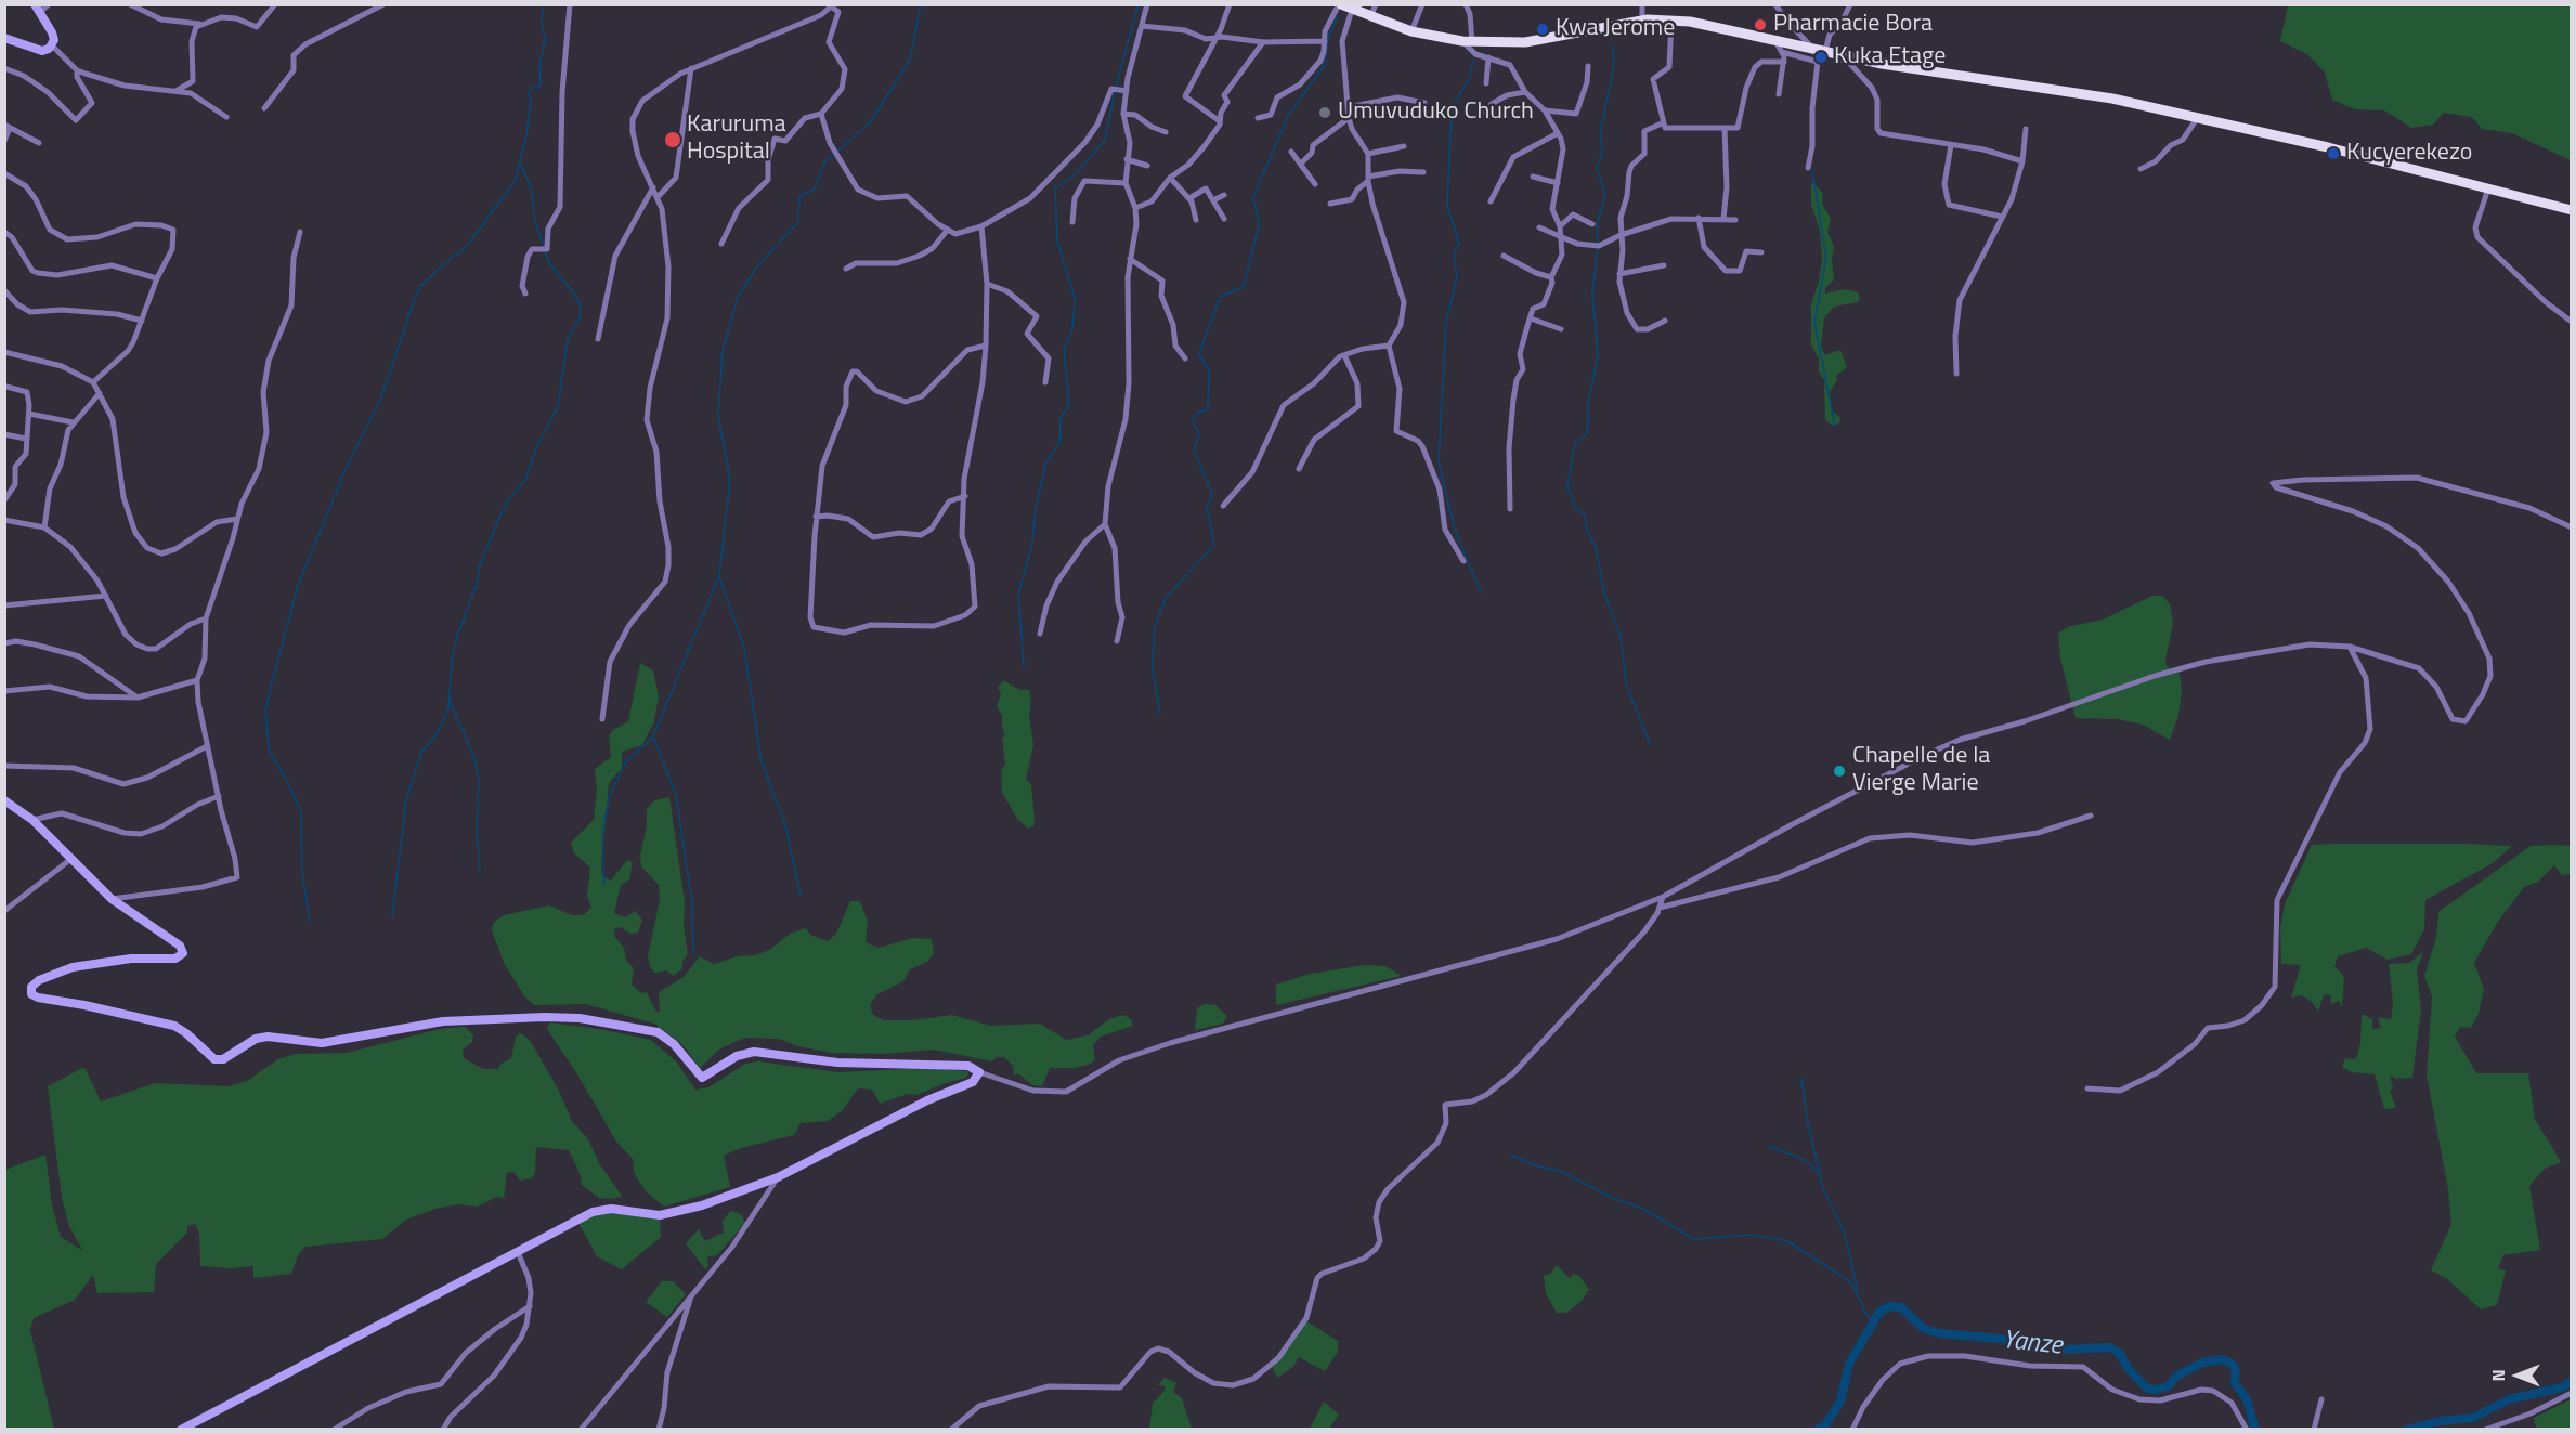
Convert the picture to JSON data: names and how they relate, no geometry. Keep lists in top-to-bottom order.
{
  "water": ["Yanze"],
  "places": [
    "Pharmacie Bora",
    "Kwa Jerome",
    "Kuka Etage",
    "Umuvuduko Church",
    "Karuruma Hospital",
    "Kucyerekezo",
    "Chapelle de la Vierge Marie"
  ],
  "north": "left"
}
